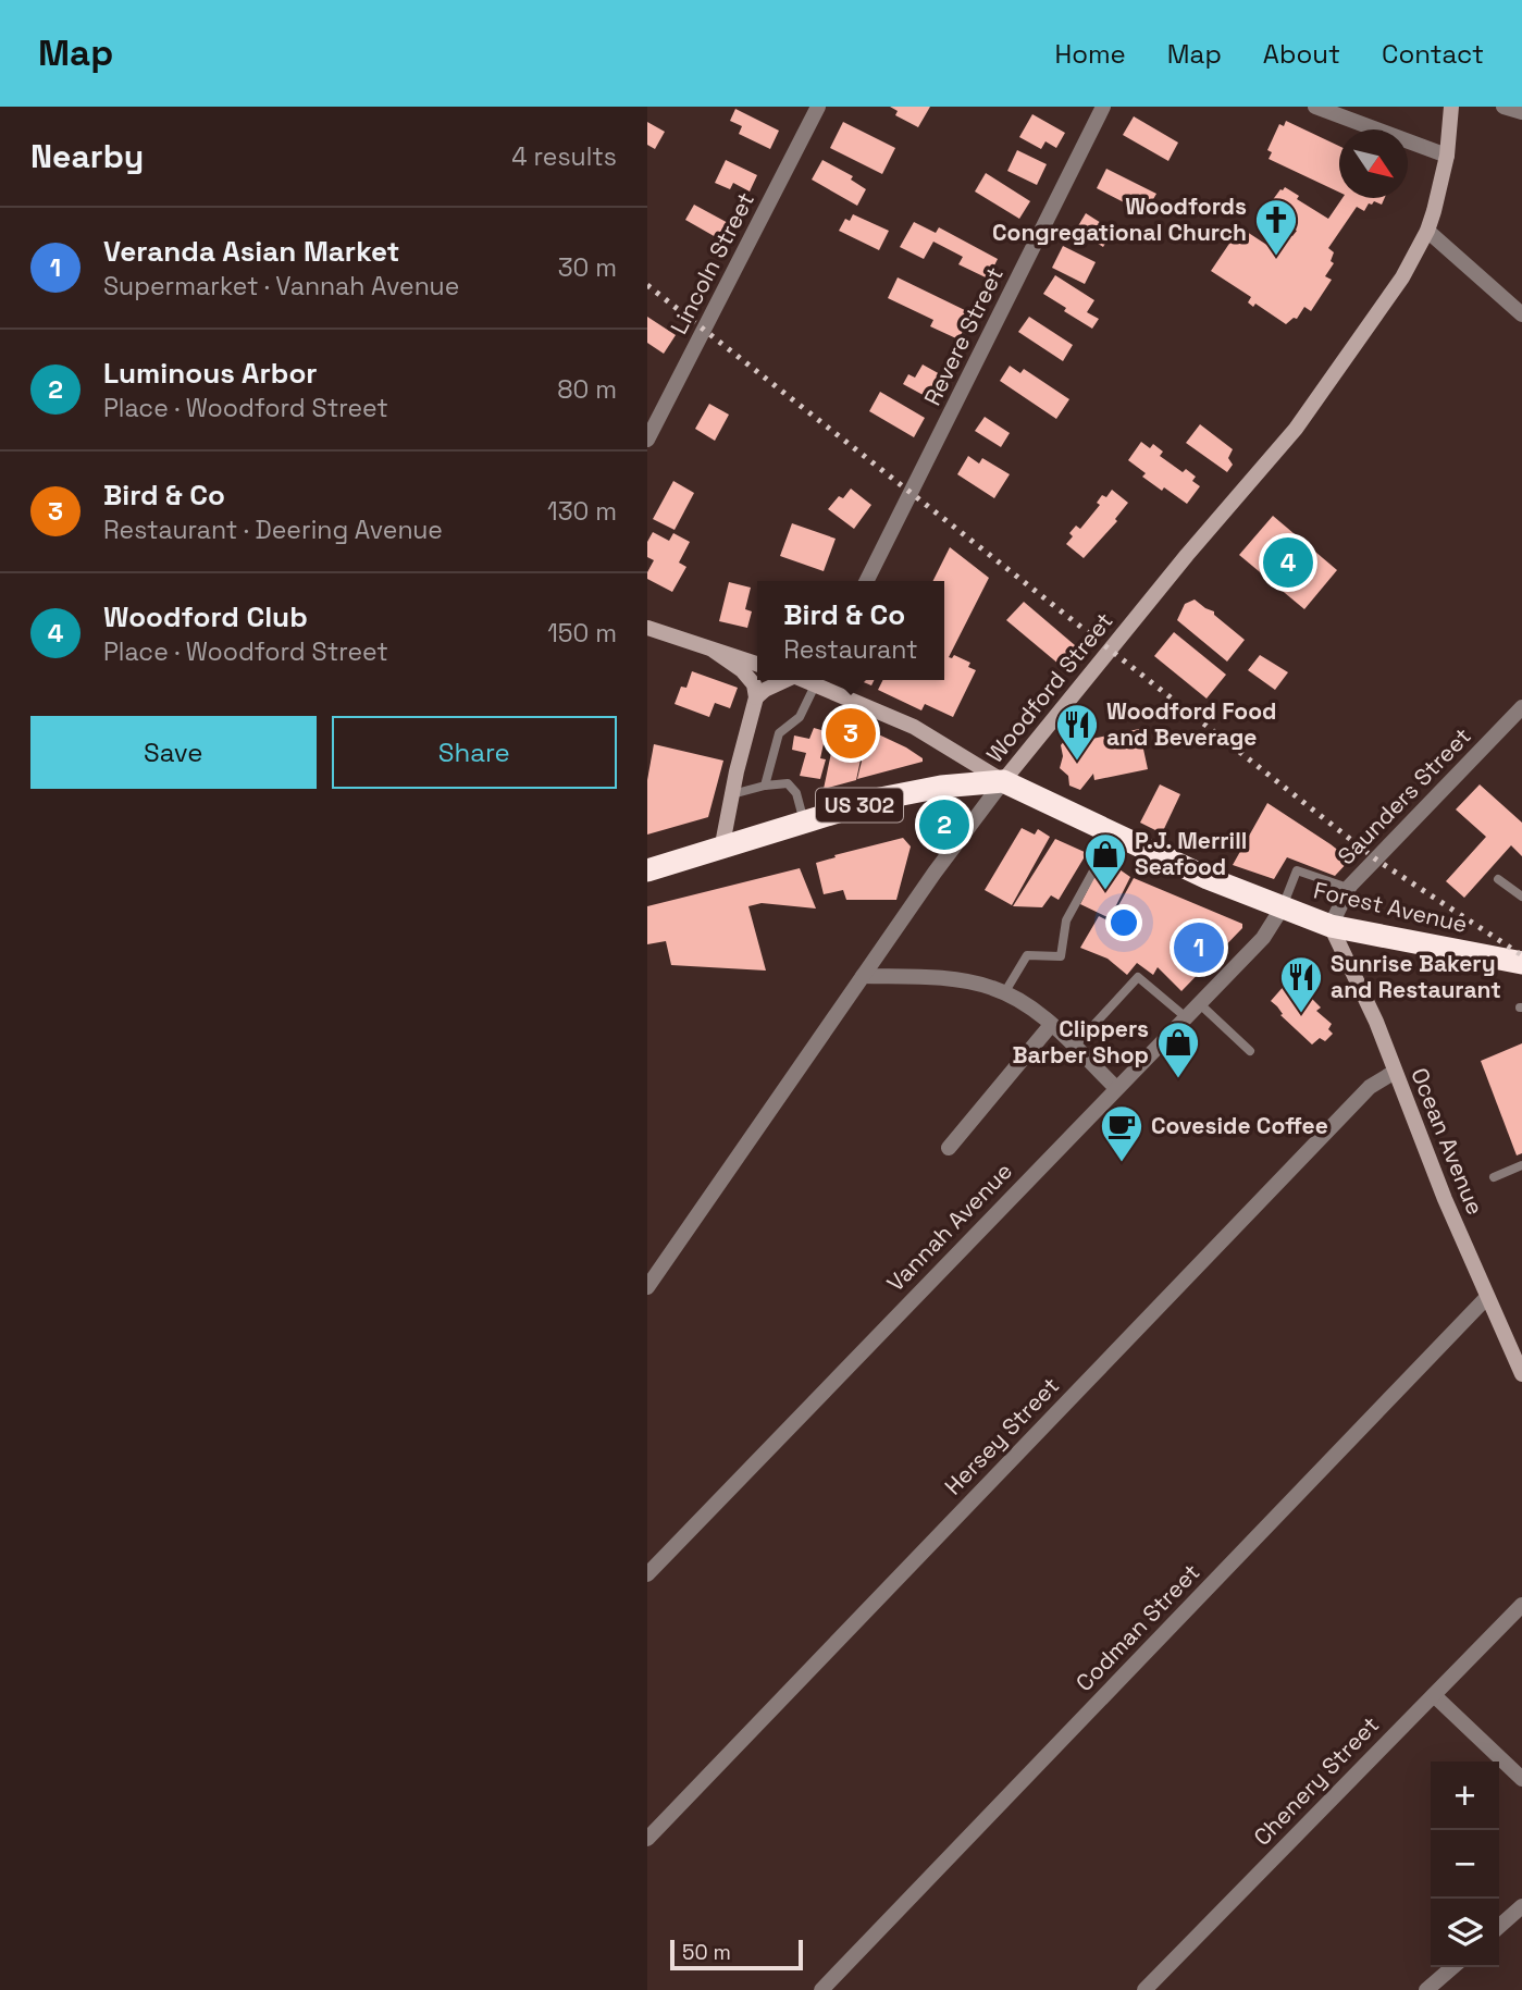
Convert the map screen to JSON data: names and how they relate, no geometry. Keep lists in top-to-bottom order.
{
  "streets": {
    "highway": ["US 302", "Forest Avenue"],
    "main road": ["Woodford Street", "Ocean Avenue"],
    "street": [
      "Lincoln Street",
      "Revere Street",
      "Saunders Street",
      "Vannah Avenue",
      "Hersey Street",
      "Codman Street",
      "Chenery Street"
    ]
  },
  "crossings": [
    ["Woodford Street", "US 302"],
    ["Woodford Street", "Forest Avenue"],
    ["Saunders Street", "Forest Avenue"],
    ["Saunders Street", "Ocean Avenue"],
    ["US 302", "Forest Avenue"],
    ["Forest Avenue", "Ocean Avenue"],
    ["Forest Avenue", "Vannah Avenue"],
    ["Ocean Avenue", "Hersey Street"],
    ["Ocean Avenue", "Codman Street"]
  ],
  "places": {
    "church": ["Woodfords Congregational Church"],
    "restaurant": ["Woodford Food and Beverage", "Sunrise Bakery and Restaurant"],
    "shop": ["P.J. Merrill Seafood", "Clippers Barber Shop"],
    "cafe": ["Coveside Coffee"]
  },
  "scale_bar": "50 m",
  "north": "bottom right",
  "page": {
    "header": "Map",
    "nav": [
      "Home",
      "Map",
      "About",
      "Contact"
    ],
    "heading": ["Nearby", "4 results"],
    "list": [
      {
        "mark": "1",
        "name": "Veranda Asian Market",
        "note": "Supermarket · Vannah Avenue",
        "value": "30 m"
      },
      {
        "mark": "2",
        "name": "Luminous Arbor",
        "note": "Place · Woodford Street",
        "value": "80 m"
      },
      {
        "mark": "3",
        "name": "Bird & Co",
        "note": "Restaurant · Deering Avenue",
        "value": "130 m"
      },
      {
        "mark": "4",
        "name": "Woodford Club",
        "note": "Place · Woodford Street",
        "value": "150 m"
      }
    ],
    "pins": [
      "4",
      "3",
      "2",
      "1"
    ],
    "popup": ["Bird & Co", "Restaurant"],
    "buttons": ["Save", "Share"],
    "map_buttons": ["+", "−"],
    "scale": "50 m"
  }
}
